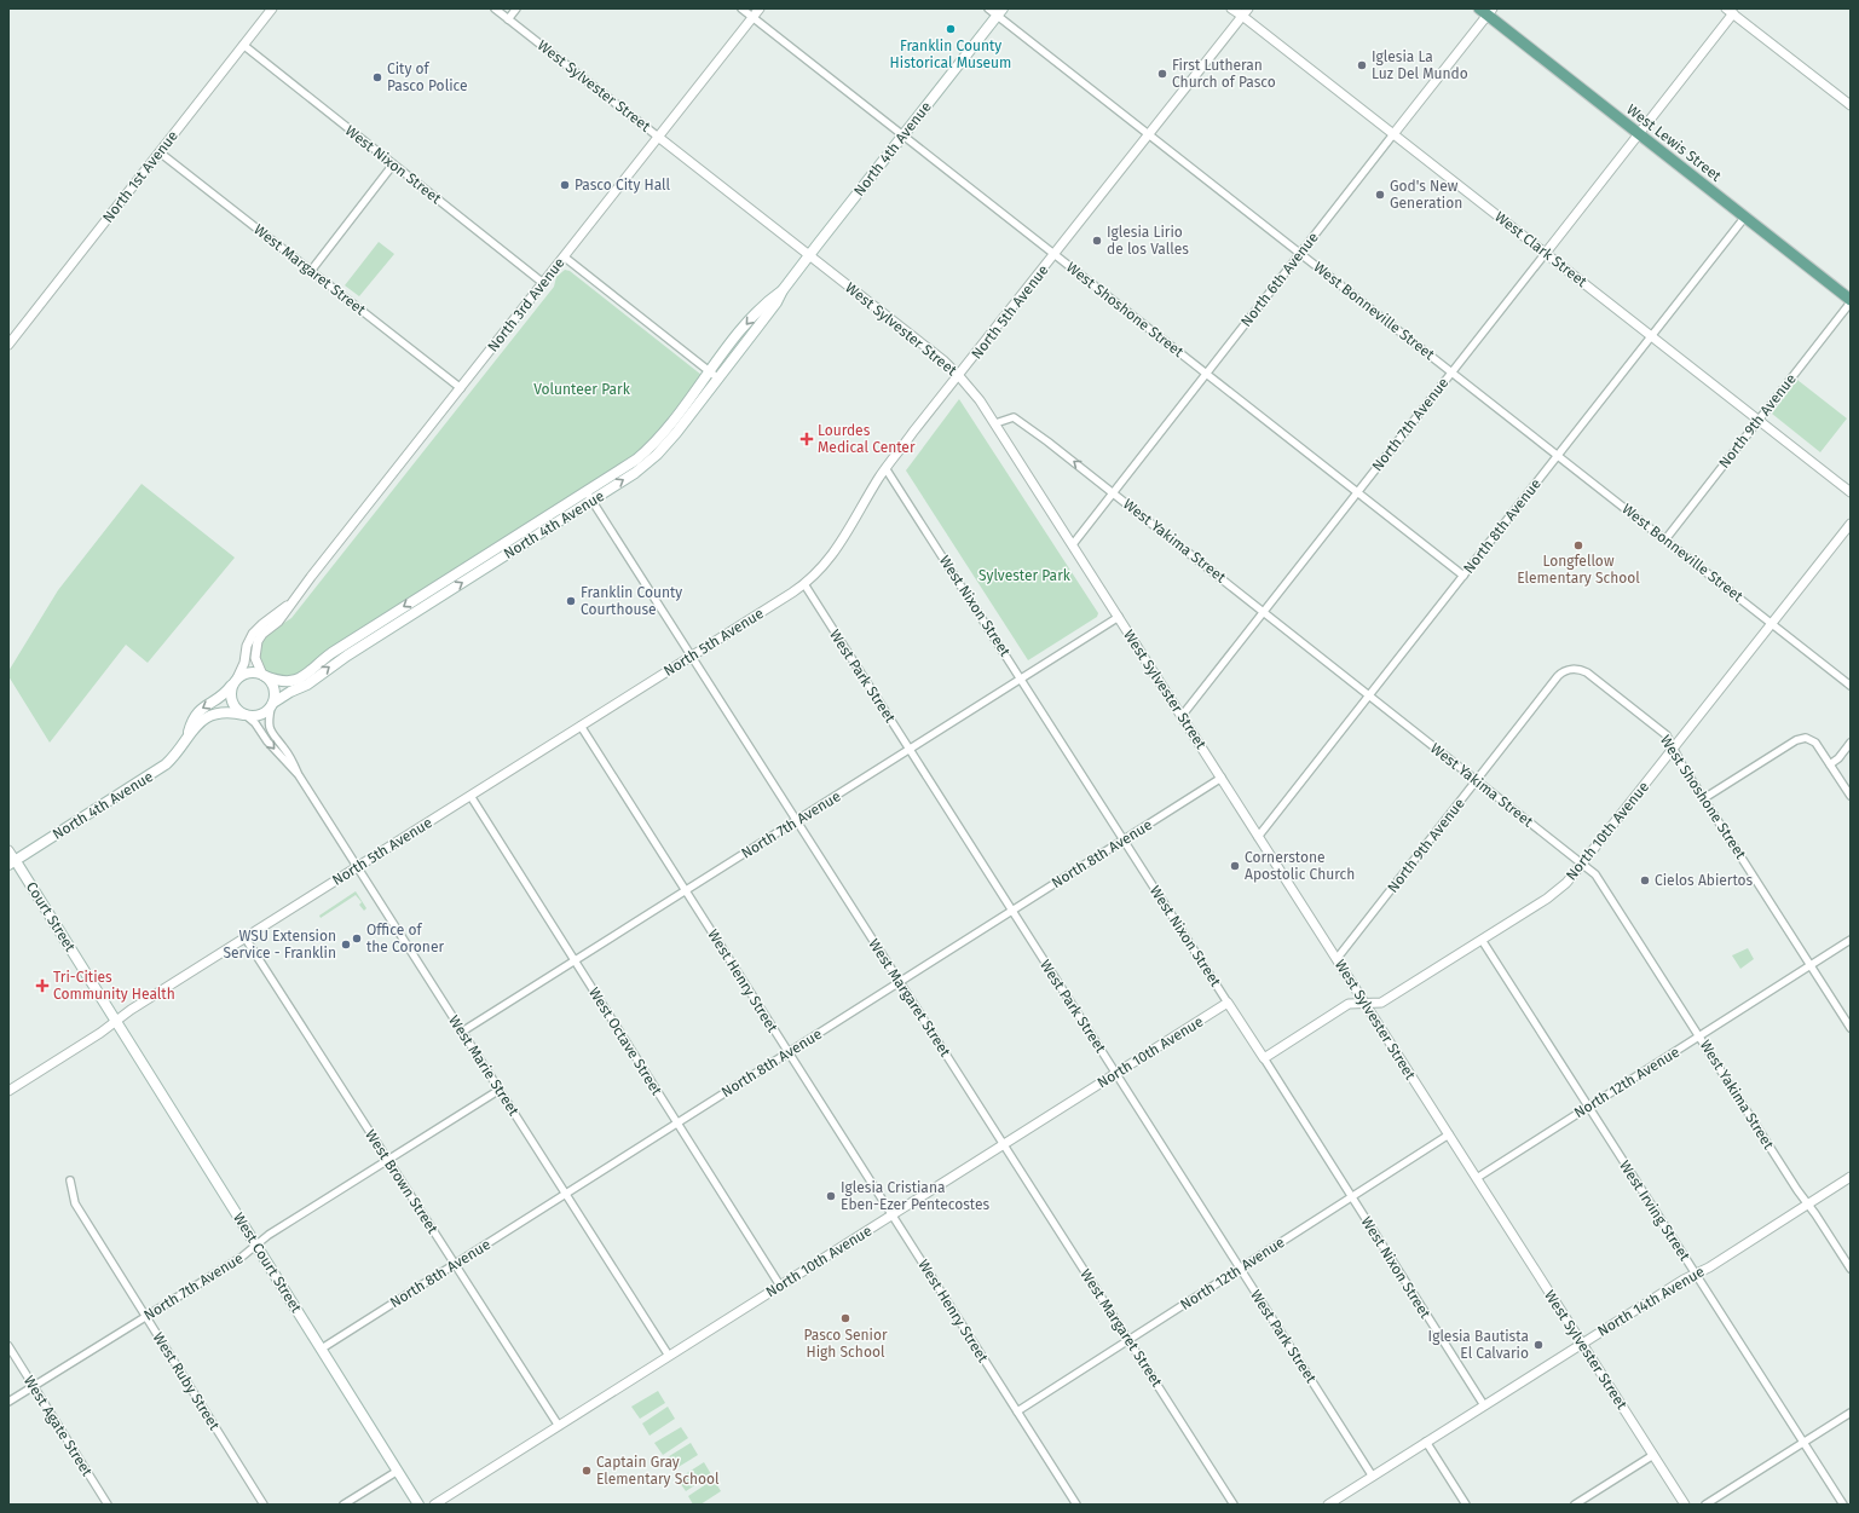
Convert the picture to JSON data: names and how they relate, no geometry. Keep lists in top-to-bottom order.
{
  "streets": {
    "main road": [
      "West Lewis Street",
      "North 4th Avenue",
      "Court Street",
      "West Court Street"
    ],
    "street": [
      "West Sylvester Street",
      "West Nixon Street",
      "North 1st Avenue",
      "West Clark Street",
      "West Margaret Street",
      "North 6th Avenue",
      "North 3rd Avenue",
      "West Shoshone Street",
      "West Bonneville Street",
      "North 5th Avenue",
      "North 9th Avenue",
      "North 7th Avenue",
      "North 8th Avenue",
      "West Yakima Street",
      "West Park Street",
      "North 10th Avenue",
      "West Henry Street",
      "West Octave Street",
      "West Marie Street",
      "North 12th Avenue",
      "West Brown Street",
      "West Irving Street",
      "North 14th Avenue",
      "West Ruby Street",
      "West Agate Street"
    ]
  },
  "crossings": [
    ["West Sylvester Street", "North 4th Avenue"],
    ["West Sylvester Street", "North 6th Avenue"],
    ["West Sylvester Street", "North 3rd Avenue"],
    ["West Sylvester Street", "North 5th Avenue"],
    ["West Sylvester Street", "North 9th Avenue"],
    ["West Sylvester Street", "North 7th Avenue"],
    ["West Sylvester Street", "North 8th Avenue"],
    ["West Sylvester Street", "West Yakima Street"],
    ["West Sylvester Street", "North 10th Avenue"],
    ["West Sylvester Street", "North 12th Avenue"],
    ["West Sylvester Street", "North 14th Avenue"],
    ["West Lewis Street", "North 6th Avenue"],
    ["West Lewis Street", "North 9th Avenue"],
    ["West Lewis Street", "North 7th Avenue"],
    ["West Lewis Street", "North 8th Avenue"],
    ["North 4th Avenue", "West Margaret Street"],
    ["North 4th Avenue", "North 3rd Avenue"],
    ["North 4th Avenue", "West Shoshone Street"],
    ["North 4th Avenue", "West Bonneville Street"],
    ["North 4th Avenue", "Court Street"],
    ["North 4th Avenue", "West Marie Street"],
    ["West Nixon Street", "North 1st Avenue"],
    ["West Nixon Street", "North 3rd Avenue"],
    ["West Nixon Street", "North 5th Avenue"],
    ["West Nixon Street", "North 7th Avenue"],
    ["West Nixon Street", "North 8th Avenue"],
    ["West Nixon Street", "North 10th Avenue"],
    ["West Nixon Street", "North 12th Avenue"],
    ["West Nixon Street", "North 14th Avenue"],
    ["North 1st Avenue", "West Margaret Street"],
    ["West Clark Street", "North 6th Avenue"],
    ["West Clark Street", "North 5th Avenue"],
    ["West Clark Street", "North 9th Avenue"],
    ["West Clark Street", "North 7th Avenue"],
    ["West Clark Street", "North 8th Avenue"],
    ["West Margaret Street", "North 3rd Avenue"],
    ["West Margaret Street", "North 5th Avenue"],
    ["West Margaret Street", "North 7th Avenue"],
    ["West Margaret Street", "North 8th Avenue"],
    ["West Margaret Street", "North 10th Avenue"],
    ["West Margaret Street", "North 12th Avenue"],
    ["North 6th Avenue", "West Shoshone Street"],
    ["North 6th Avenue", "West Bonneville Street"],
    ["North 6th Avenue", "West Yakima Street"],
    ["North 3rd Avenue", "West Shoshone Street"],
    ["North 3rd Avenue", "West Marie Street"],
    ["West Shoshone Street", "North 5th Avenue"],
    ["West Shoshone Street", "North 9th Avenue"],
    ["West Shoshone Street", "North 7th Avenue"],
    ["West Shoshone Street", "North 8th Avenue"],
    ["West Shoshone Street", "North 10th Avenue"],
    ["West Shoshone Street", "North 12th Avenue"],
    ["West Bonneville Street", "North 5th Avenue"],
    ["West Bonneville Street", "North 9th Avenue"],
    ["West Bonneville Street", "North 7th Avenue"],
    ["West Bonneville Street", "North 8th Avenue"],
    ["West Bonneville Street", "North 10th Avenue"],
    ["North 5th Avenue", "West Park Street"],
    ["North 5th Avenue", "Court Street"],
    ["North 5th Avenue", "West Henry Street"],
    ["North 5th Avenue", "West Octave Street"],
    ["North 5th Avenue", "West Marie Street"],
    ["North 5th Avenue", "West Brown Street"],
    ["North 5th Avenue", "West Court Street"],
    ["North 9th Avenue", "West Yakima Street"],
    ["North 7th Avenue", "West Yakima Street"],
    ["North 7th Avenue", "West Park Street"],
    ["North 7th Avenue", "West Henry Street"],
    ["North 7th Avenue", "West Octave Street"],
    ["North 7th Avenue", "West Marie Street"],
    ["North 7th Avenue", "West Brown Street"],
    ["North 7th Avenue", "West Court Street"],
    ["North 7th Avenue", "West Ruby Street"],
    ["North 7th Avenue", "West Agate Street"],
    ["North 8th Avenue", "West Yakima Street"],
    ["North 8th Avenue", "West Park Street"],
    ["North 8th Avenue", "West Henry Street"],
    ["North 8th Avenue", "West Octave Street"],
    ["North 8th Avenue", "West Marie Street"],
    ["North 8th Avenue", "West Brown Street"],
    ["North 8th Avenue", "West Court Street"],
    ["West Yakima Street", "North 10th Avenue"],
    ["West Yakima Street", "North 12th Avenue"],
    ["West Yakima Street", "North 14th Avenue"],
    ["West Park Street", "North 10th Avenue"],
    ["West Park Street", "North 12th Avenue"],
    ["West Park Street", "North 14th Avenue"],
    ["North 10th Avenue", "West Henry Street"],
    ["North 10th Avenue", "West Octave Street"],
    ["North 10th Avenue", "West Marie Street"],
    ["North 10th Avenue", "West Brown Street"],
    ["North 10th Avenue", "West Irving Street"],
    ["Court Street", "West Court Street"],
    ["West Henry Street", "North 12th Avenue"],
    ["North 12th Avenue", "West Irving Street"],
    ["West Irving Street", "North 14th Avenue"]
  ],
  "parks": ["Volunteer Park", "Sylvester Park"],
  "places": {
    "other": [
      "Franklin County Historical Museum",
      "Iglesia La Luz Del Mundo",
      "First Lutheran Church of Pasco",
      "City of Pasco Police",
      "Pasco City Hall",
      "God's New Generation",
      "Iglesia Lirio de los Valles",
      "Longfellow Elementary School",
      "Franklin County Courthouse",
      "Cornerstone Apostolic Church",
      "Cielos Abiertos",
      "Office of the Coroner",
      "WSU Extension Service - Franklin",
      "Iglesia Cristiana Eben-Ezer Pentecostes",
      "Pasco Senior High School",
      "Iglesia Bautista El Calvario",
      "Captain Gray Elementary School"
    ],
    "health": ["Lourdes Medical Center", "Tri-Cities Community Health"]
  }
}
